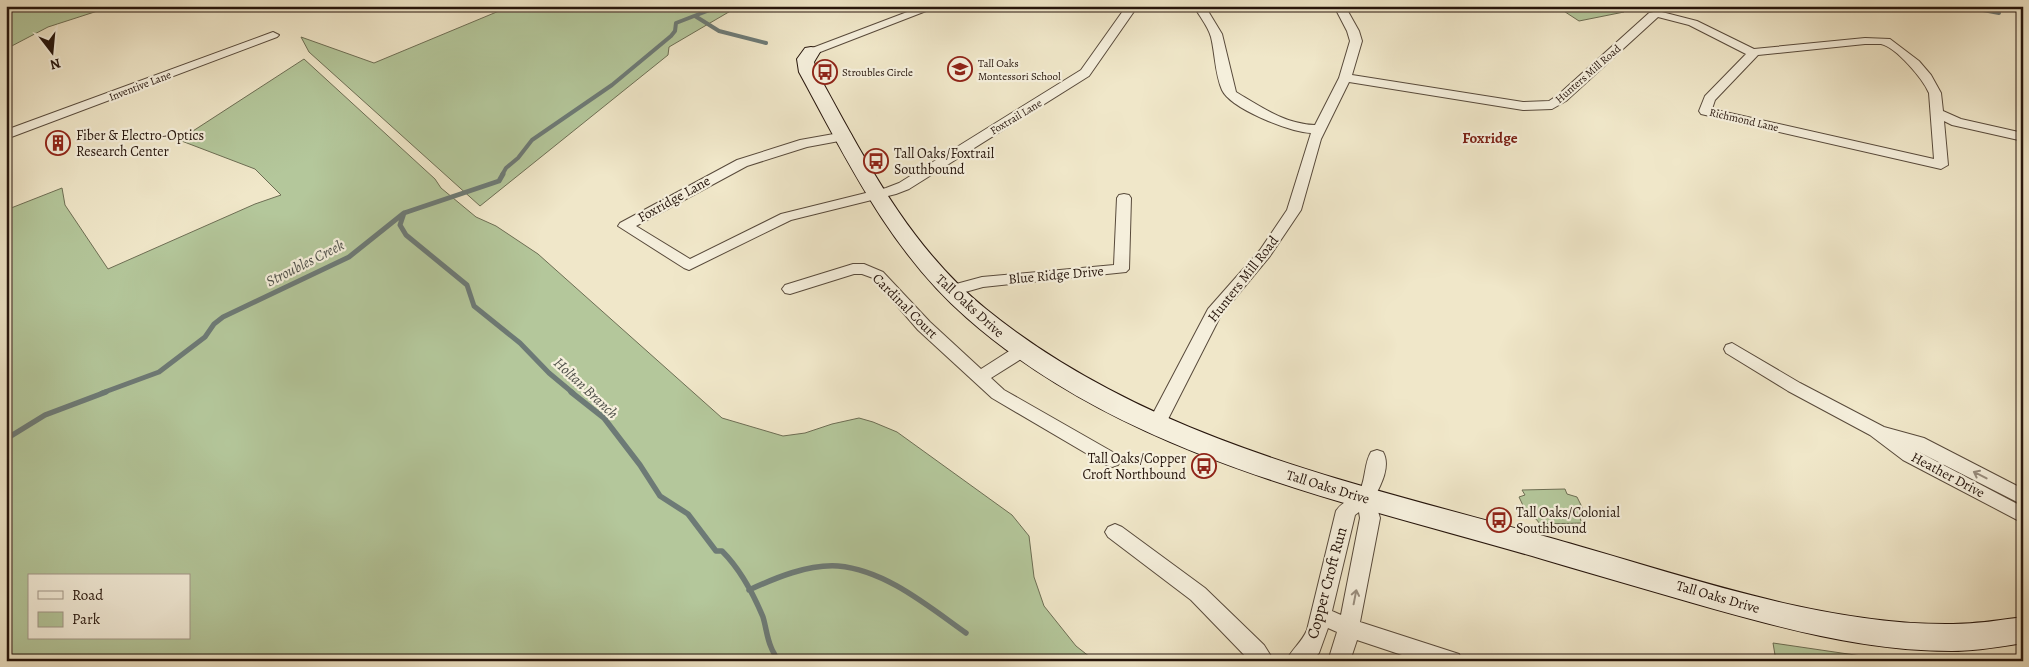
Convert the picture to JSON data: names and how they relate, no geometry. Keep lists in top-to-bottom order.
{
  "streets": {
    "street": [
      "Hunters Mill Road",
      "Inventive Lane",
      "Foxtrail Lane",
      "Richmond Lane",
      "Foxridge Lane",
      "Blue Ridge Drive",
      "Cardinal Court",
      "Tall Oaks Drive",
      "Heather Drive",
      "Copper Croft Run"
    ]
  },
  "crossings": [
    ["Hunters Mill Road", "Richmond Lane"],
    ["Hunters Mill Road", "Tall Oaks Drive"],
    ["Foxtrail Lane", "Foxridge Lane"],
    ["Foxtrail Lane", "Tall Oaks Drive"],
    ["Foxridge Lane", "Tall Oaks Drive"],
    ["Blue Ridge Drive", "Tall Oaks Drive"],
    ["Tall Oaks Drive", "Copper Croft Run"]
  ],
  "districts": ["Foxridge"],
  "water": ["Stroubles Creek", "Holtan Branch"],
  "places": {
    "school or university": ["Tall Oaks Montessori School"],
    "bus stop": [
      "Stroubles Circle",
      "Tall Oaks/Foxtrail Southbound",
      "Tall Oaks/Copper Croft Northbound",
      "Tall Oaks/Colonial Southbound"
    ],
    "building": ["Fiber & Electro-Optics Research Center"]
  },
  "legend": ["Road", "Park"],
  "north": "bottom"
}
